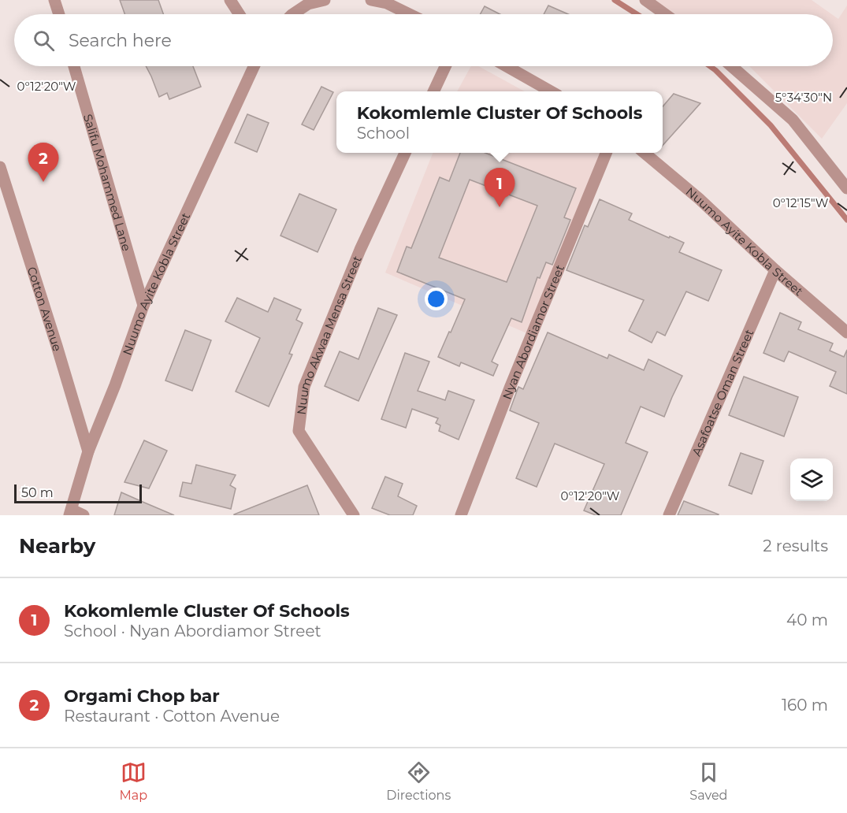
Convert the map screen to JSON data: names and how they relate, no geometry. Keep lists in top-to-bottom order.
{
  "streets": {
    "street": [
      "Salifu Mohammed Lane",
      "Nuumo Ayite Kobla Street",
      "Cotton Avenue",
      "Nyan Abordiamor Street",
      "Nuumo Akwaa Mensa Street",
      "Asafoatse Oman Street"
    ]
  },
  "crossings": [
    ["Salifu Mohammed Lane", "Nuumo Ayite Kobla Street"],
    ["Nuumo Ayite Kobla Street", "Cotton Avenue"],
    ["Nuumo Ayite Kobla Street", "Asafoatse Oman Street"]
  ],
  "scale_bar": "50 m",
  "page": {
    "search": "Search here",
    "popup": ["Kokomlemle Cluster Of Schools", "School"],
    "pins": ["2", "1"],
    "scale": "50 m",
    "heading": ["Nearby", "2 results"],
    "list": [
      {
        "mark": "1",
        "name": "Kokomlemle Cluster Of Schools",
        "note": "School · Nyan Abordiamor Street",
        "value": "40 m"
      },
      {
        "mark": "2",
        "name": "Orgami Chop bar",
        "note": "Restaurant · Cotton Avenue",
        "value": "160 m"
      }
    ],
    "nav": ["Map", "Directions", "Saved"]
  },
  "coordinates": ["0°12'20\"W", "5°34'30\"N", "0°12'15\"W"]
}
